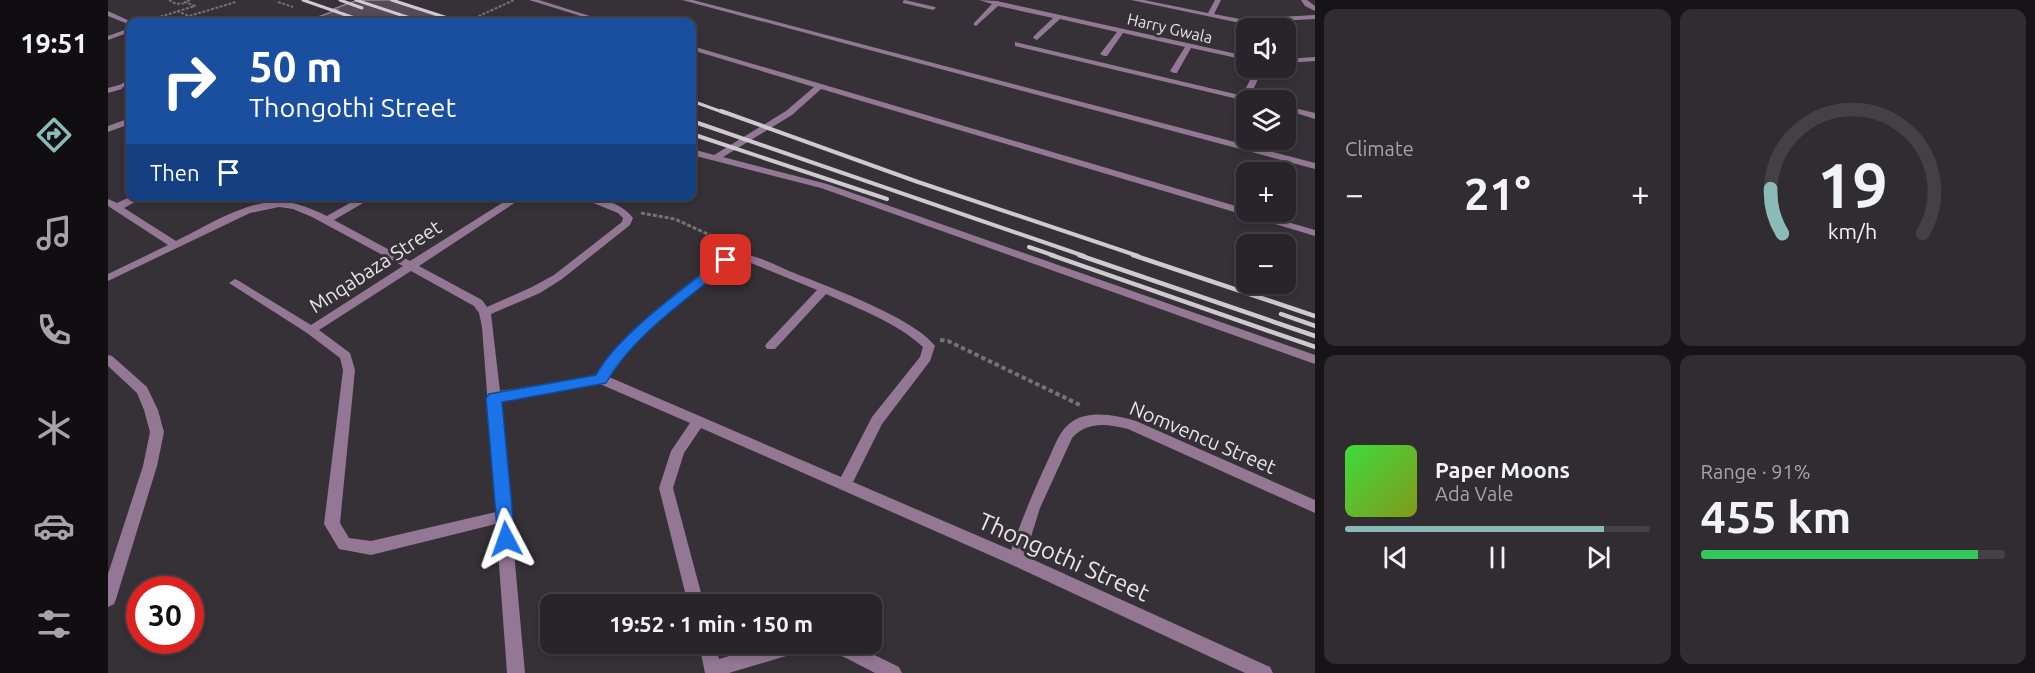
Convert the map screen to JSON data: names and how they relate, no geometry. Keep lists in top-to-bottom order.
{
  "streets": {
    "street": [
      "Harry Gwala",
      "Mnqabaza Street",
      "Nomvencu Street",
      "Thongothi Street"
    ]
  },
  "page": {
    "tabs": "19:51",
    "tile": [
      "Climate",
      ["Range · 91%", "455 km"]
    ],
    "map_buttons": ["+", "−"],
    "turn": ["50 m", "Thongothi Street"],
    "then": "Then",
    "heat": ["−", "21°", "+"],
    "song": ["Paper Moons", "Ada Vale"],
    "limit": "30",
    "trip": "19:52 · 1 min · 150 m",
    "gauge": ["19", "km/h"]
  }
}
